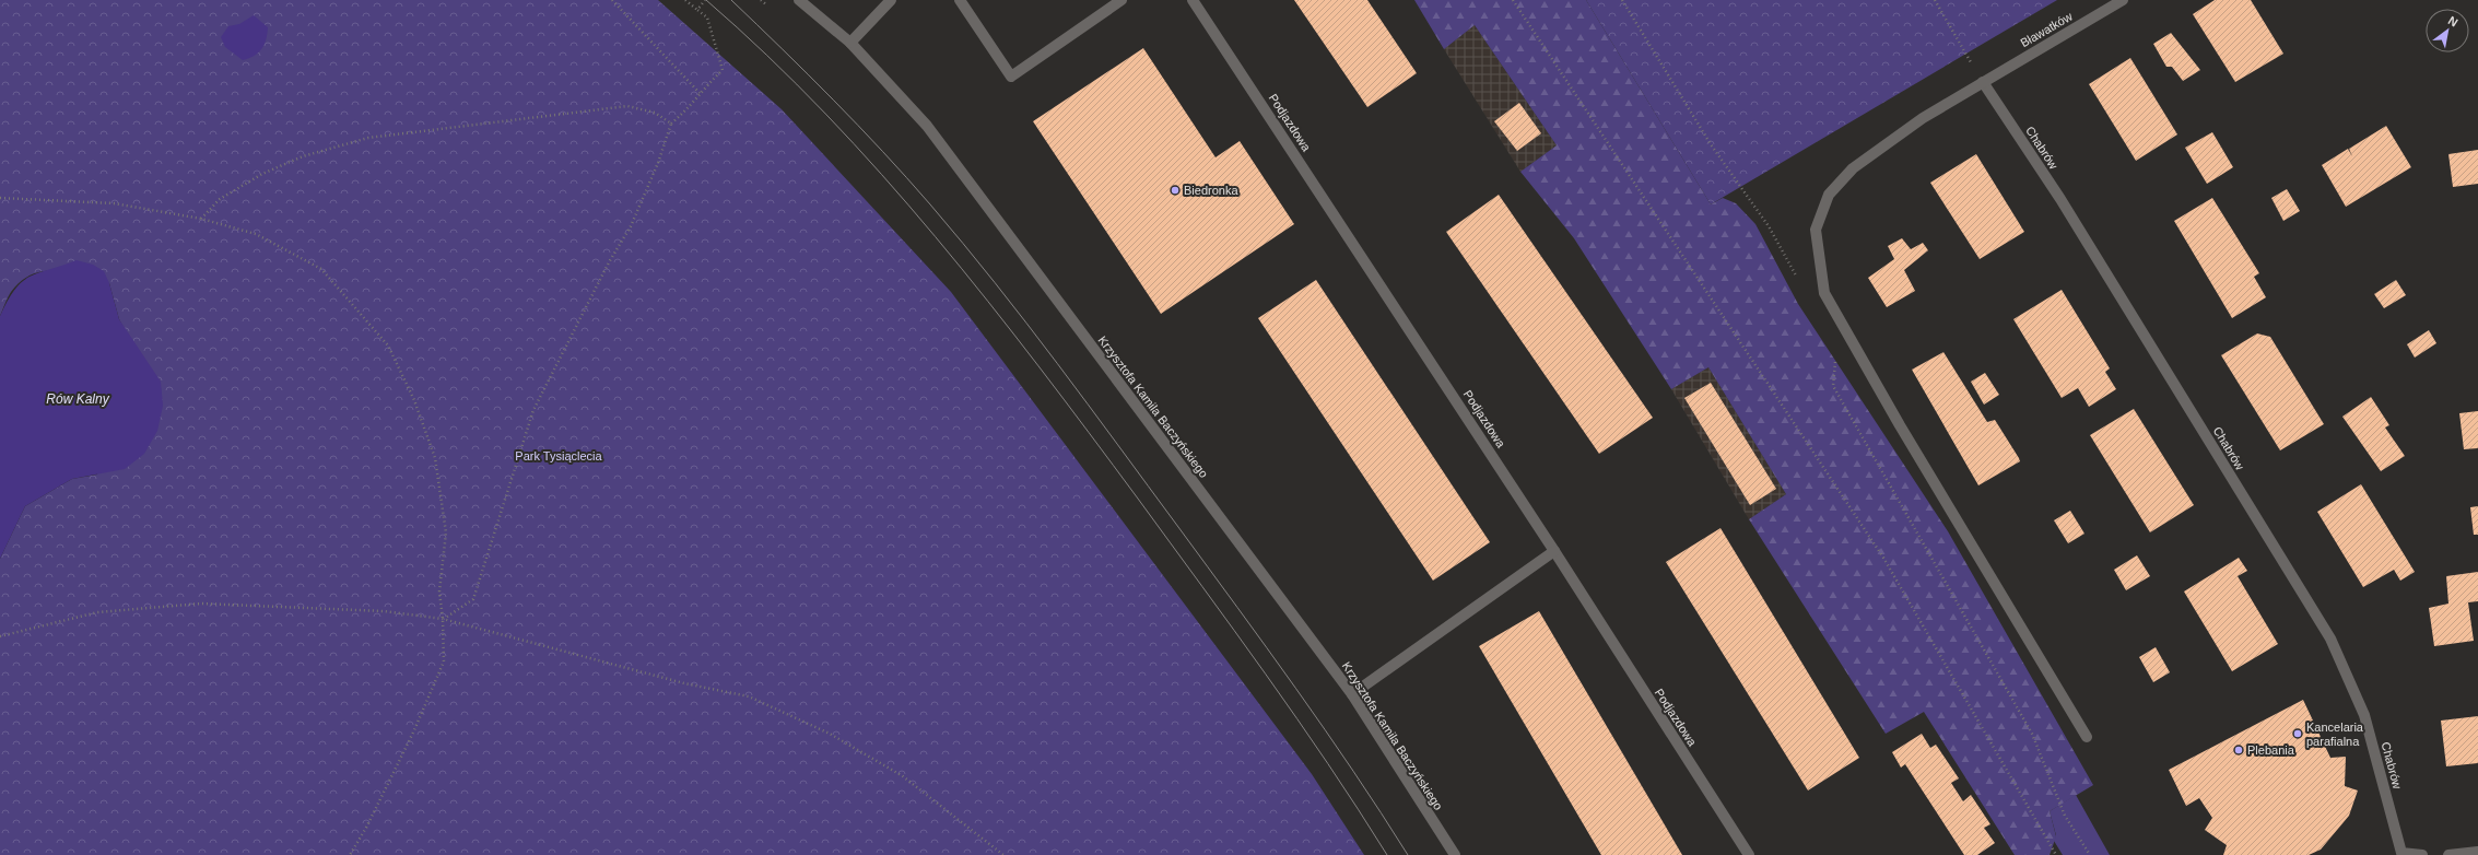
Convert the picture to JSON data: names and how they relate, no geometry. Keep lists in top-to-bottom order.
{
  "streets": {
    "street": [
      "Bławatków",
      "Podjazdowa",
      "Chabrów",
      "Krzysztofa Kamila Baczyńskiego"
    ]
  },
  "crossings": [
    ["Bławatków", "Chabrów"]
  ],
  "water": ["Rów Kalny"],
  "parks": ["Park Tysiąclecia"],
  "places": ["Biedronka", "Kancelaria parafialna", "Plebania"],
  "north": "top right"
}
